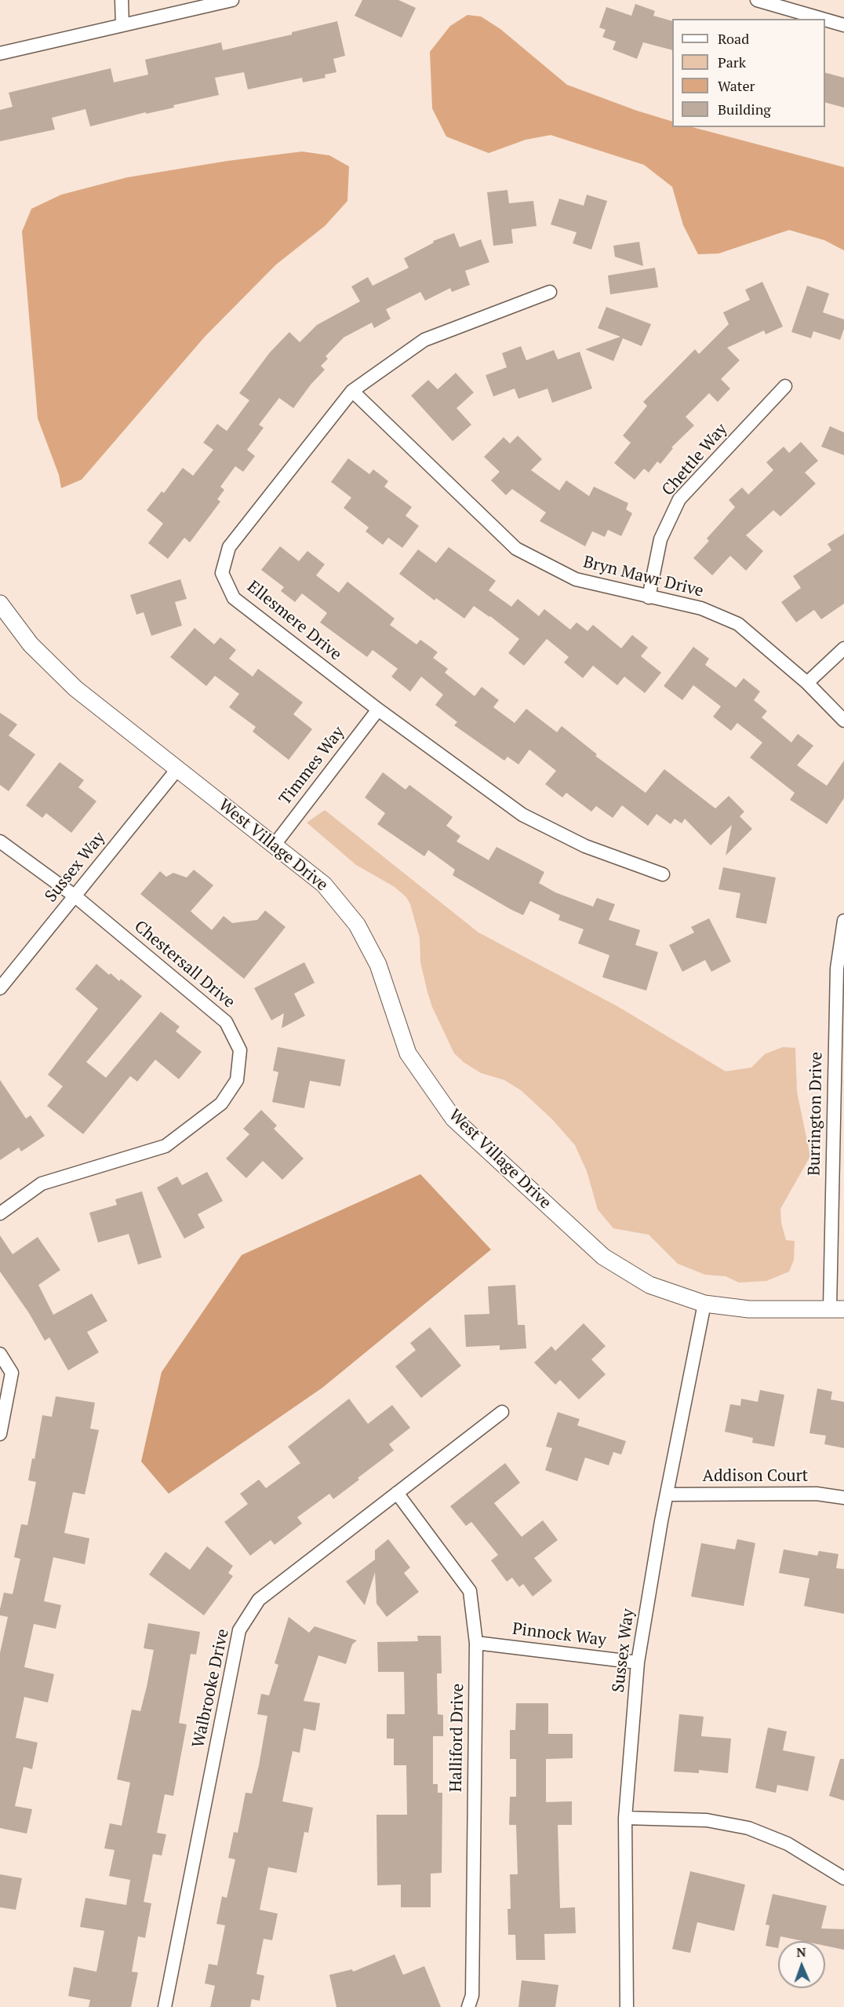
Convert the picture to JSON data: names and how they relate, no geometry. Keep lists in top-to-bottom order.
{
  "streets": {
    "street": [
      "Chettle Way",
      "Bryn Mawr Drive",
      "Ellesmere Drive",
      "Timmes Way",
      "West Village Drive",
      "Sussex Way",
      "Chestersall Drive",
      "Burrington Drive",
      "Addison Court",
      "Pinnock Way",
      "Walbrooke Drive",
      "Halliford Drive"
    ]
  },
  "crossings": [
    ["Chettle Way", "Bryn Mawr Drive"],
    ["Bryn Mawr Drive", "Ellesmere Drive"],
    ["Ellesmere Drive", "Timmes Way"],
    ["Timmes Way", "West Village Drive"],
    ["West Village Drive", "Sussex Way"],
    ["West Village Drive", "Burrington Drive"],
    ["Sussex Way", "Chestersall Drive"],
    ["Sussex Way", "Addison Court"],
    ["Sussex Way", "Pinnock Way"],
    ["Pinnock Way", "Halliford Drive"],
    ["Walbrooke Drive", "Halliford Drive"]
  ],
  "legend": [
    "Road",
    "Park",
    "Water",
    "Building"
  ],
  "north": "top"
}
